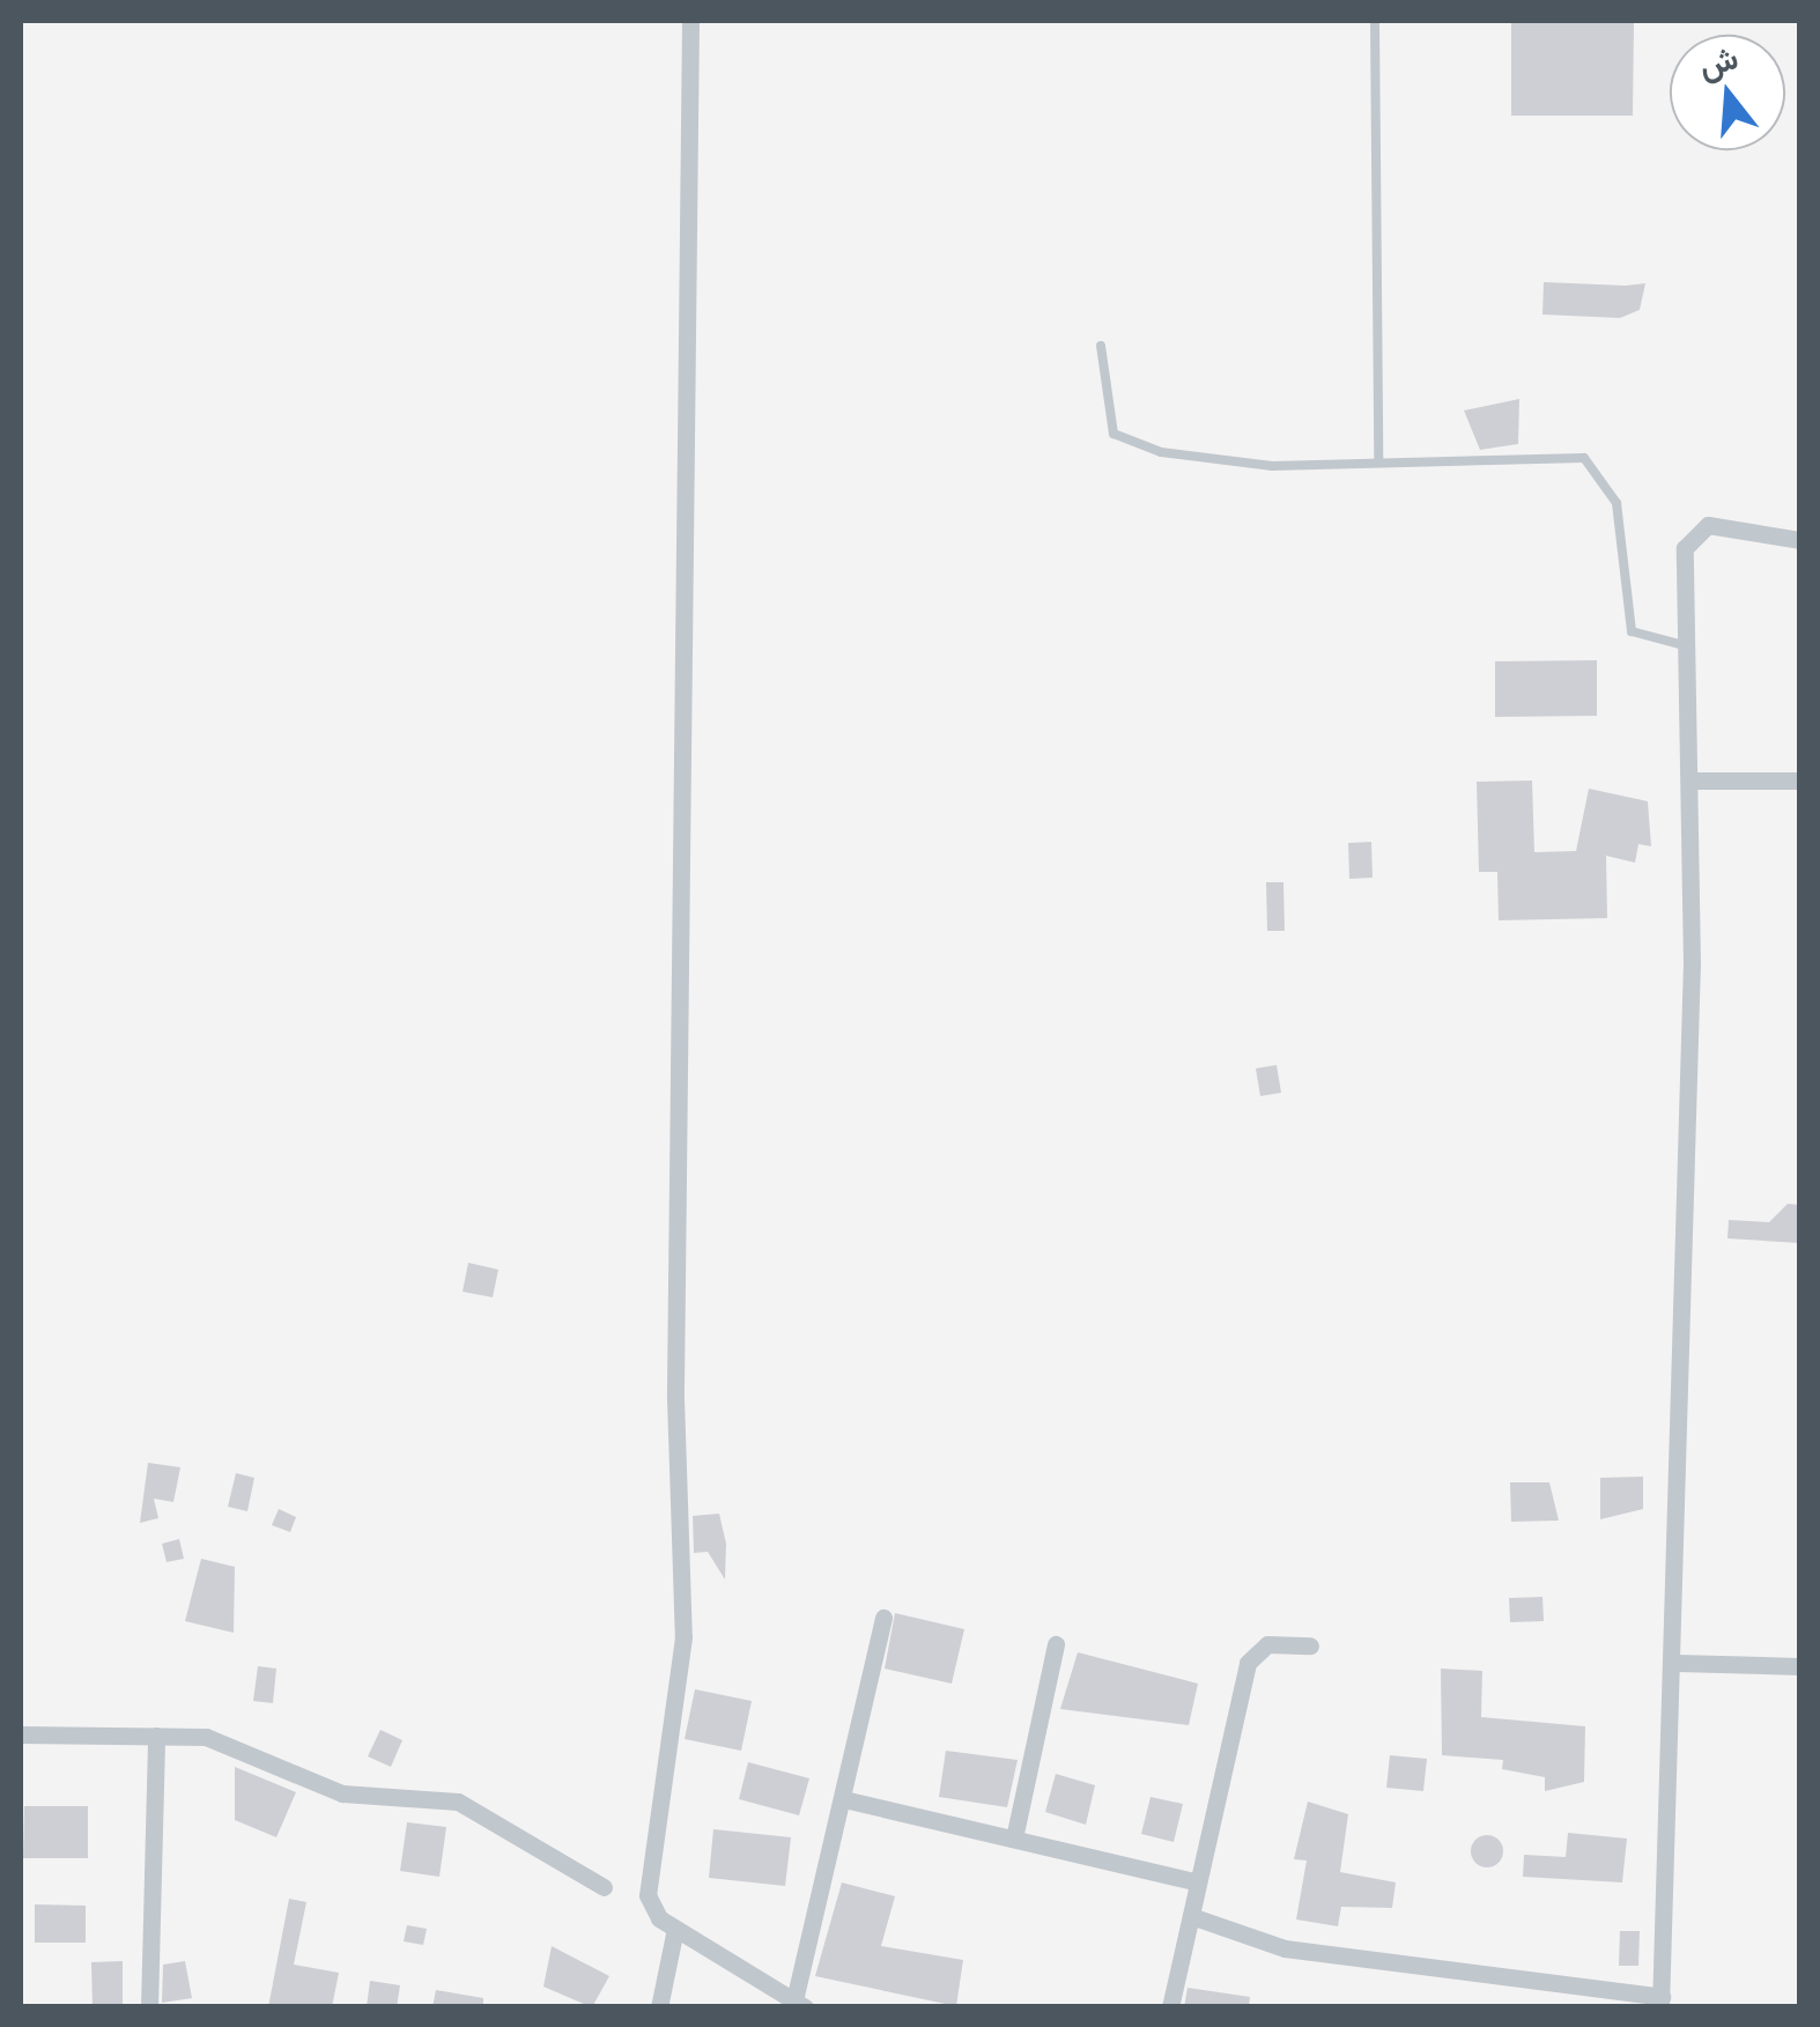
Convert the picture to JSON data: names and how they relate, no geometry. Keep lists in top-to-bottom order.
{
  "north": "top"
}
